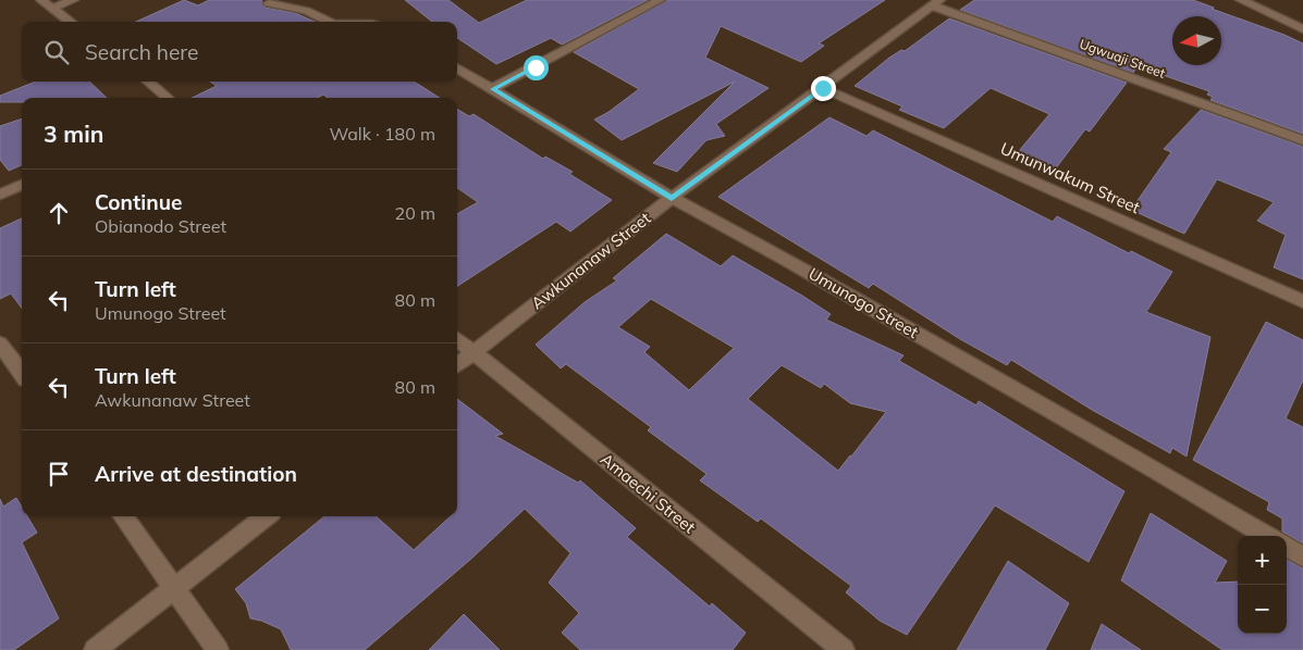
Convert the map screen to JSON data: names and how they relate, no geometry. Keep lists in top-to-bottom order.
{
  "streets": {
    "street": [
      "Ugwuaji Street",
      "Umunwakum Street",
      "Awkunanaw Street",
      "Umunogo Street",
      "Amaechi Street"
    ]
  },
  "crossings": [
    ["Ugwuaji Street", "Awkunanaw Street"],
    ["Umunwakum Street", "Awkunanaw Street"],
    ["Awkunanaw Street", "Umunogo Street"],
    ["Awkunanaw Street", "Amaechi Street"]
  ],
  "north": "left",
  "page": {
    "search": "Search here",
    "heading": ["3 min", "Walk · 180 m"],
    "list": [
      ["Continue", "Obianodo Street", "20 m"],
      ["Turn left", "Umunogo Street", "80 m"],
      ["Turn left", "Awkunanaw Street", "80 m"],
      "Arrive at destination"
    ],
    "map_buttons": ["+", "−"]
  }
}
